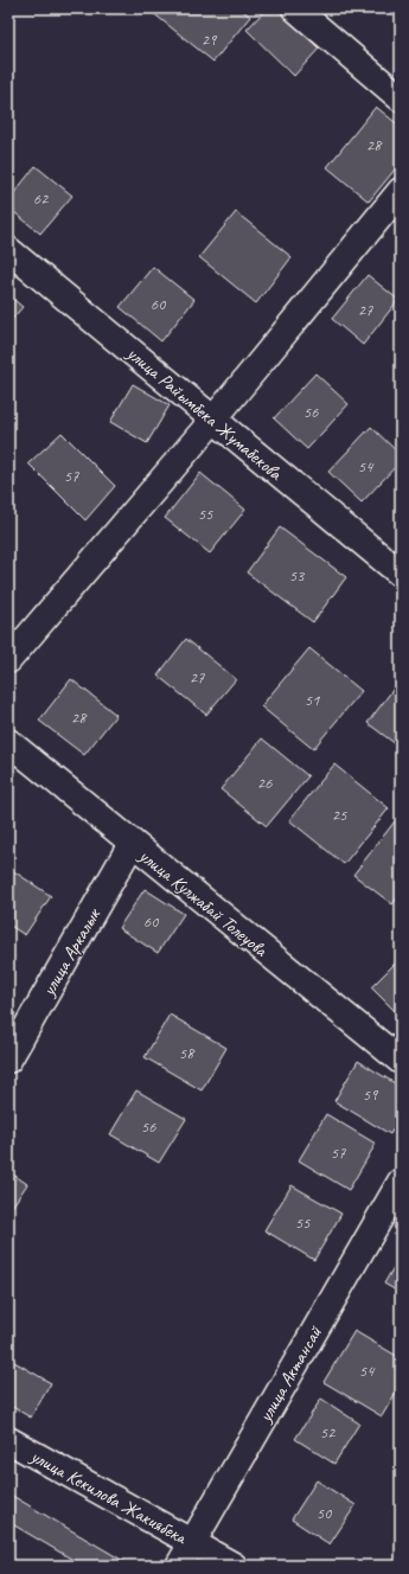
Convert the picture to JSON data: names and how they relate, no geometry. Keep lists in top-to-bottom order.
{
  "streets": {
    "street": [
      "улица Райымбека Жумабекова",
      "улица Кулжабай Толеуова",
      "улица Аркалык",
      "улица Актансай",
      "улица Кекилова Жакиябека"
    ]
  },
  "crossings": [
    ["улица Кулжабай Толеуова", "улица Аркалык"],
    ["улица Актансай", "улица Кекилова Жакиябека"]
  ],
  "house_numbers": [
    "29",
    "28",
    "62",
    "60",
    "27",
    "56",
    "54",
    "57",
    "55",
    "53",
    "27",
    "51",
    "28",
    "26",
    "25",
    "60",
    "58",
    "59",
    "56",
    "57",
    "55",
    "54",
    "52",
    "50"
  ]
}
